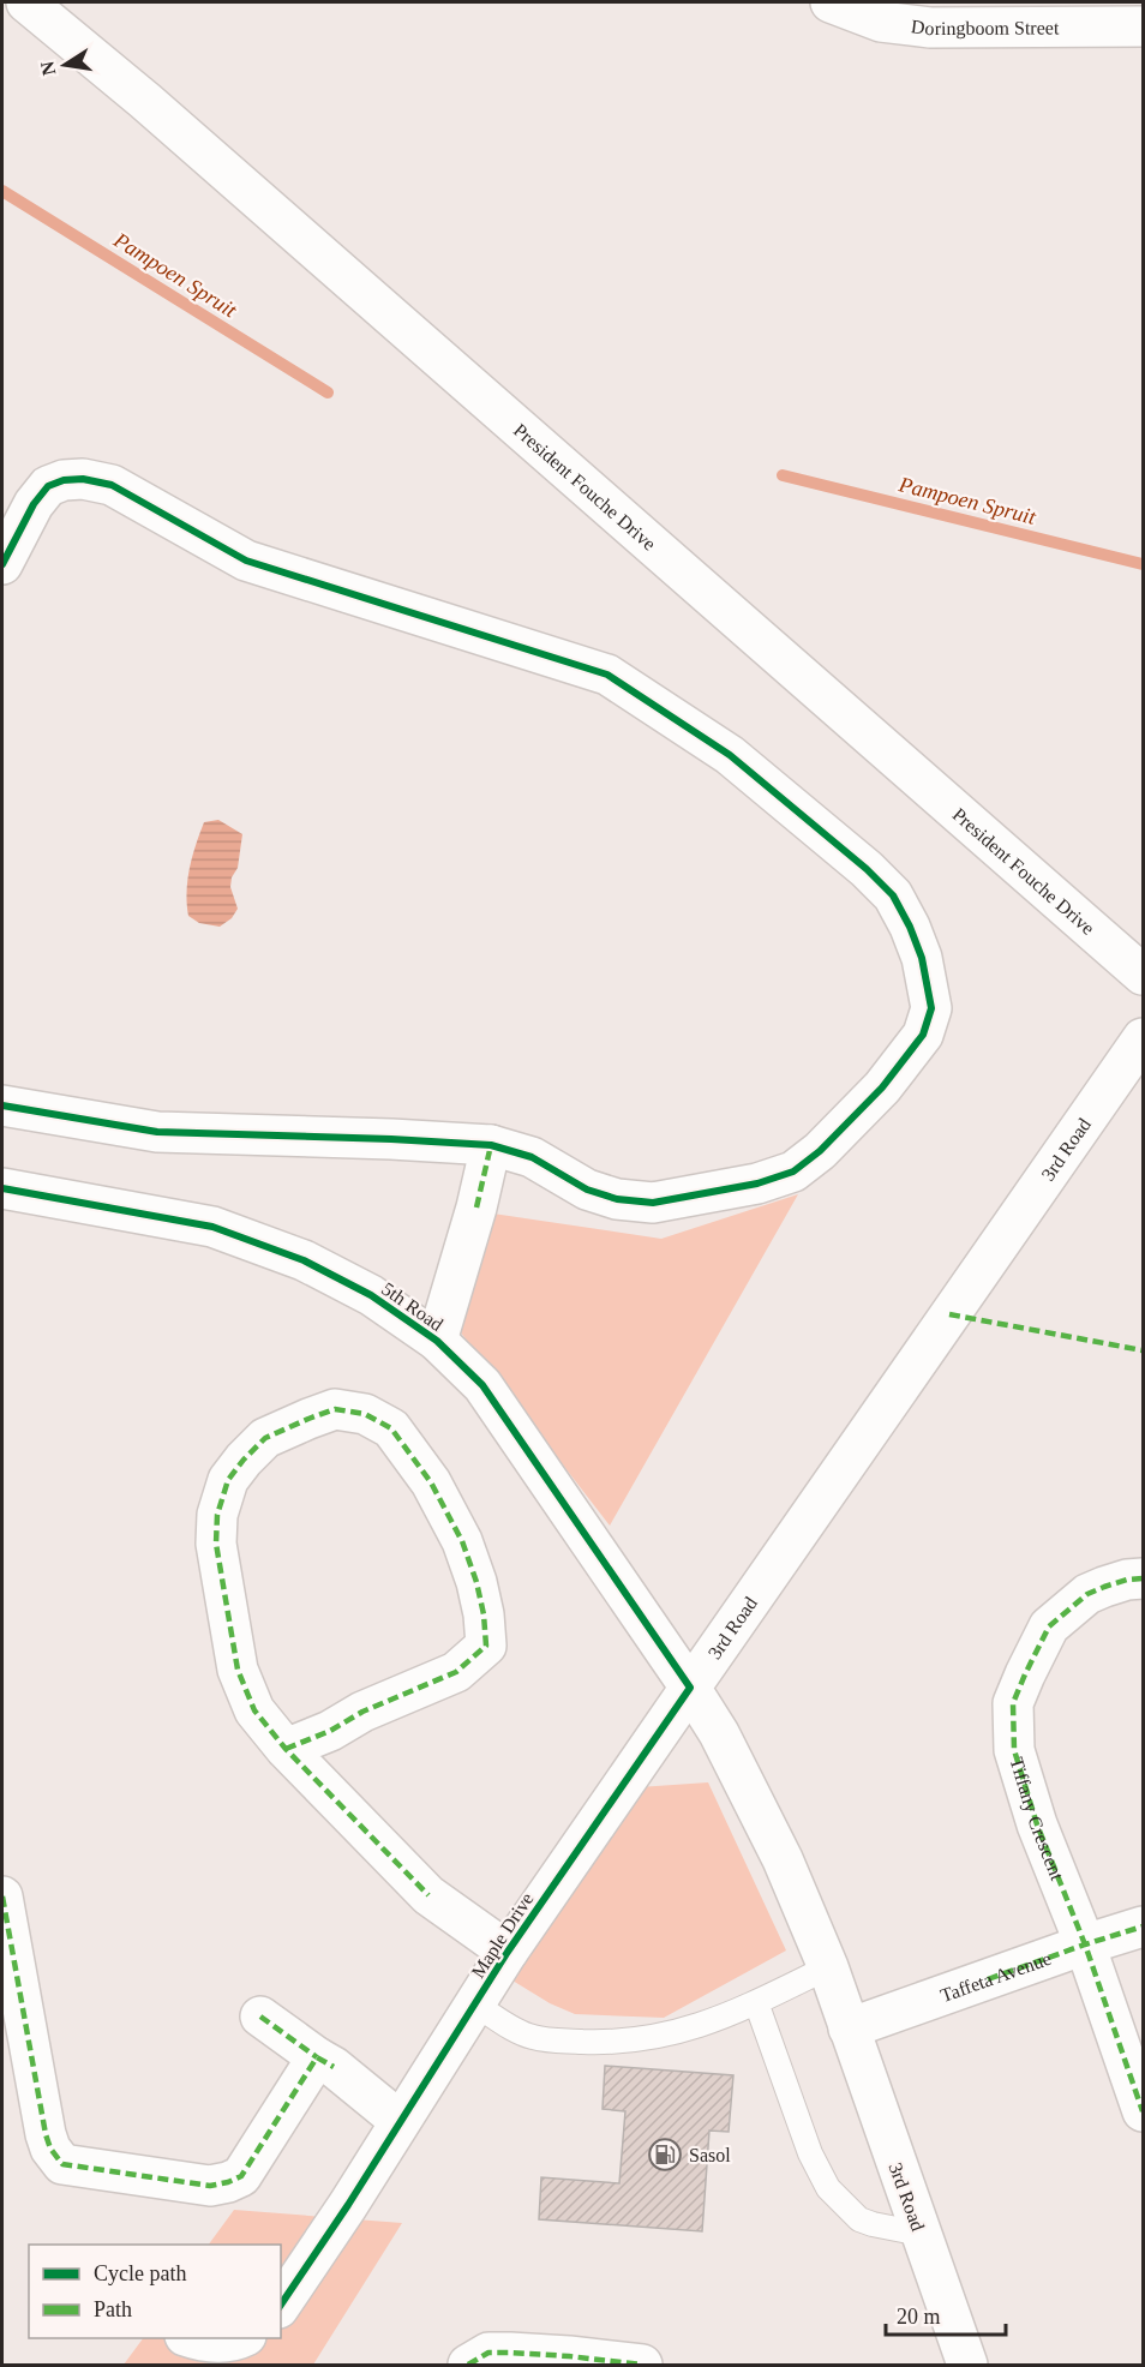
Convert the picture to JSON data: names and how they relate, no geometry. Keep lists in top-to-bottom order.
{
  "streets": {
    "street": [
      "Doringboom Street",
      "President Fouche Drive",
      "3rd Road",
      "5th Road",
      "Tiffany Crescent",
      "Maple Drive",
      "Taffeta Avenue"
    ]
  },
  "crossings": [
    ["3rd Road", "5th Road"],
    ["3rd Road", "Maple Drive"],
    ["3rd Road", "Taffeta Avenue"],
    ["5th Road", "Maple Drive"],
    ["Tiffany Crescent", "Taffeta Avenue"]
  ],
  "water": ["Pampoen Spruit"],
  "places": {
    "fuel station": ["Sasol"]
  },
  "legend": ["Cycle path", "Path"],
  "scale_bar": "20 m",
  "north": "left"
}
